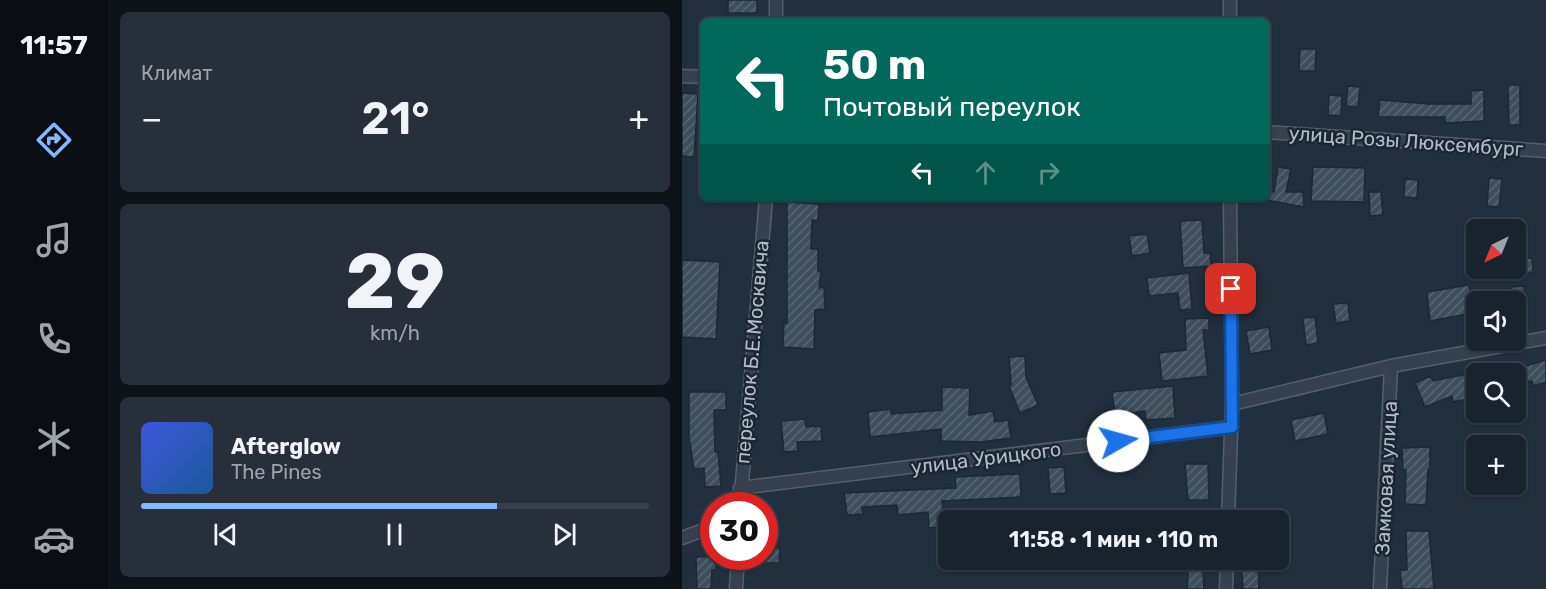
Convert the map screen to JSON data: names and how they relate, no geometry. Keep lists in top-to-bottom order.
{
  "streets": {
    "street": [
      "улица Розы Люксембург",
      "переулок Б.Е.Москвича",
      "улица Урицкого",
      "Замковая улица"
    ]
  },
  "crossings": [
    ["переулок Б.Е.Москвича", "улица Урицкого"]
  ],
  "north": "bottom left",
  "page": {
    "tabs": "11:57",
    "tile": [
      "Климат",
      ["29", "km/h"]
    ],
    "turn": ["50 m", "Почтовый переулок"],
    "heat": ["−", "21°", "+"],
    "map_buttons": "+",
    "song": ["Afterglow", "The Pines"],
    "limit": "30",
    "trip": "11:58 · 1 мин · 110 m"
  }
}
